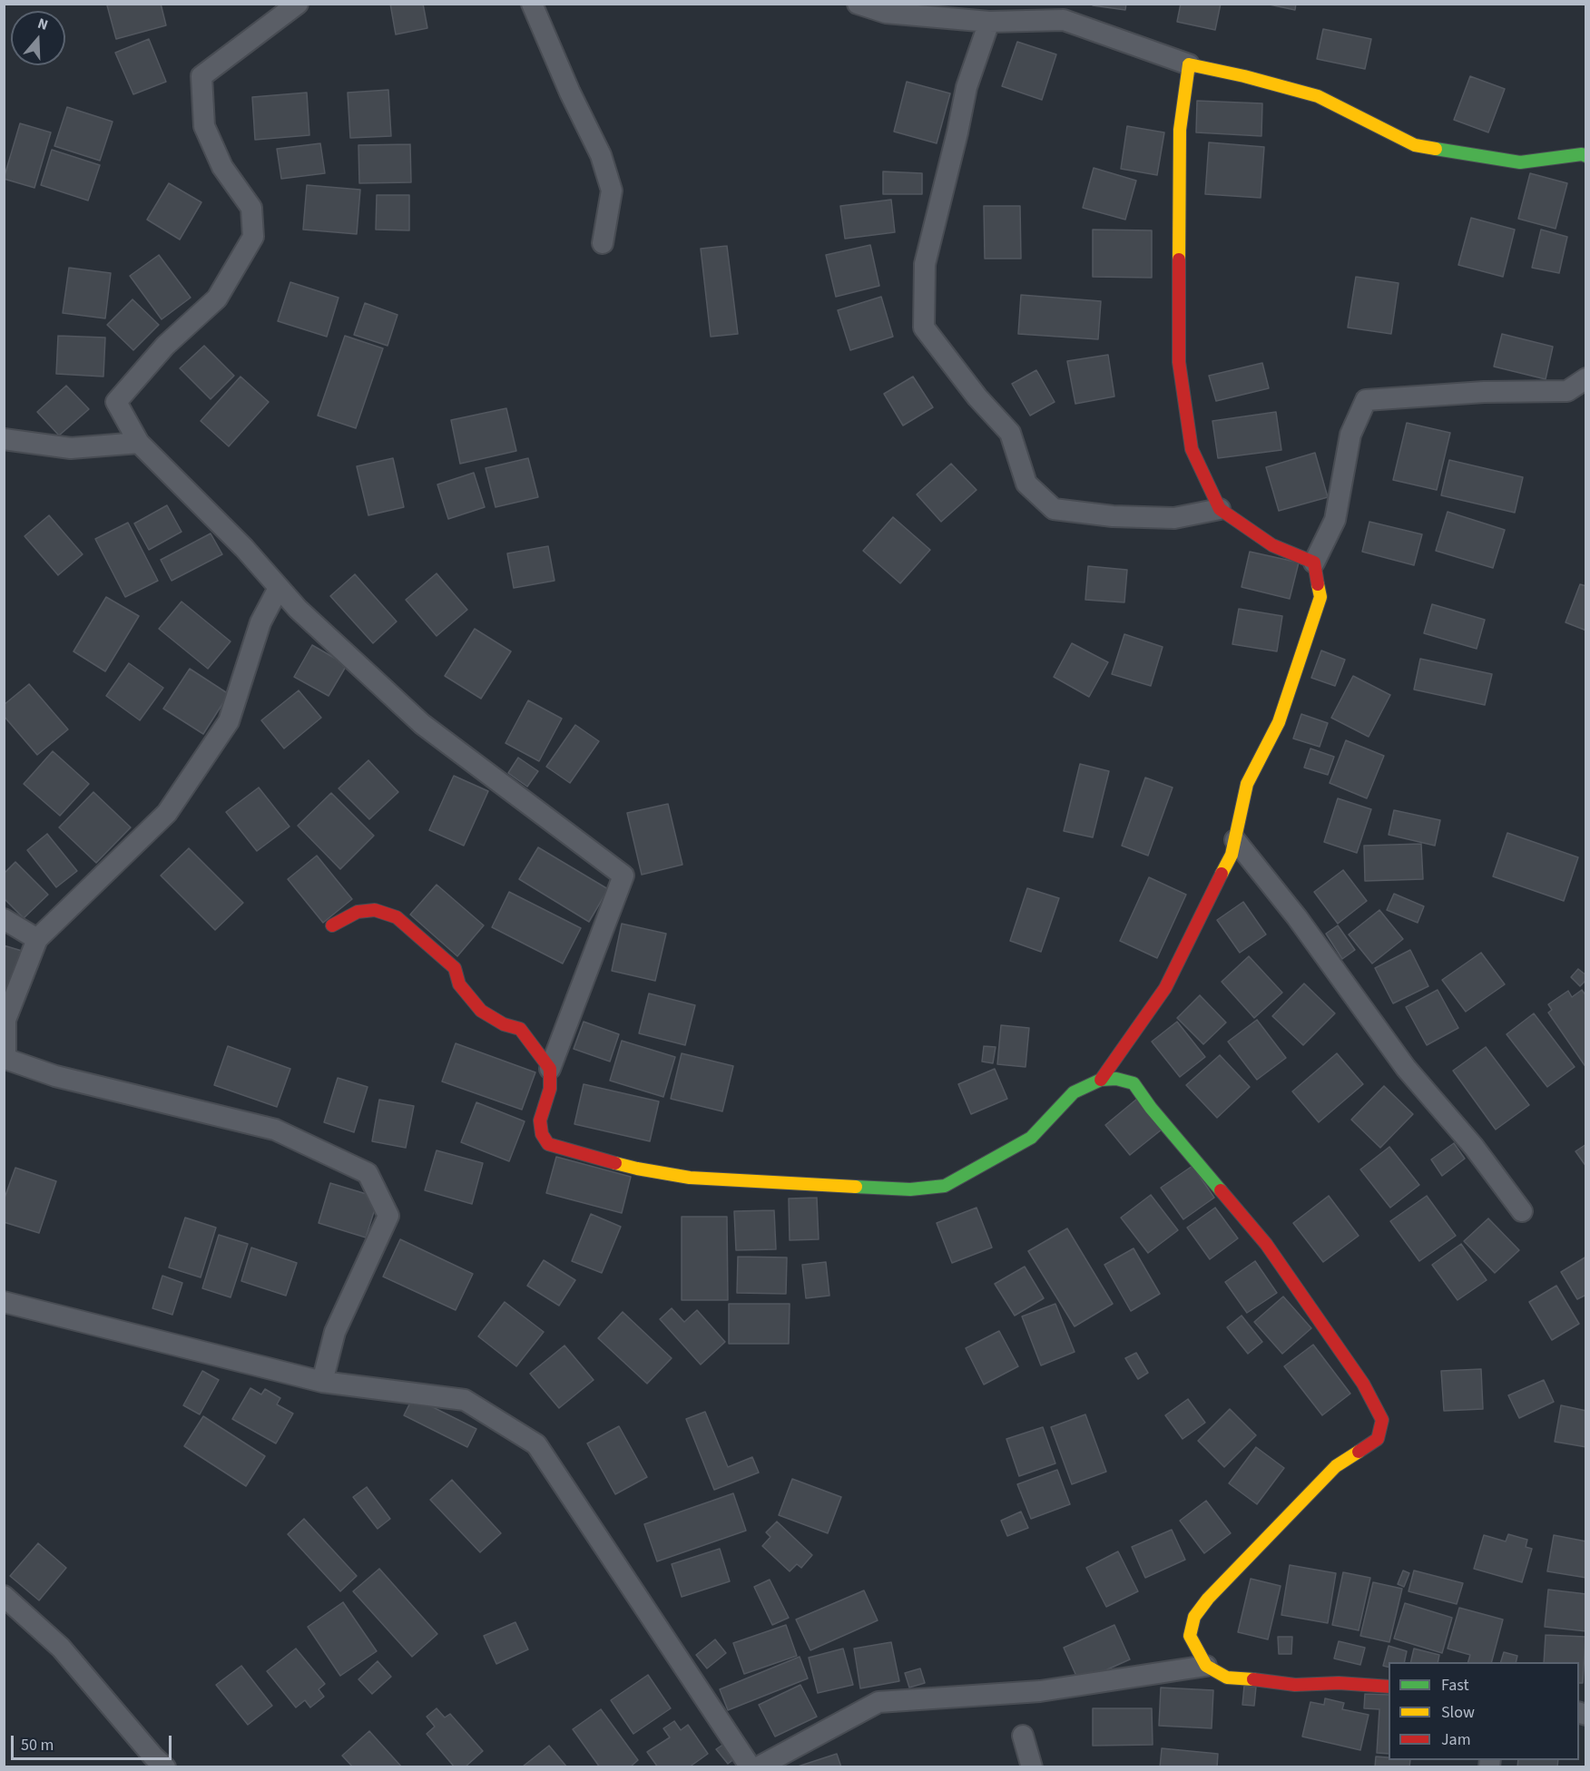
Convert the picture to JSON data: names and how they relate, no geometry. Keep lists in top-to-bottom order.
{
  "legend": ["Fast", "Slow", "Jam"],
  "scale_bar": "50 m",
  "north": "top"
}
